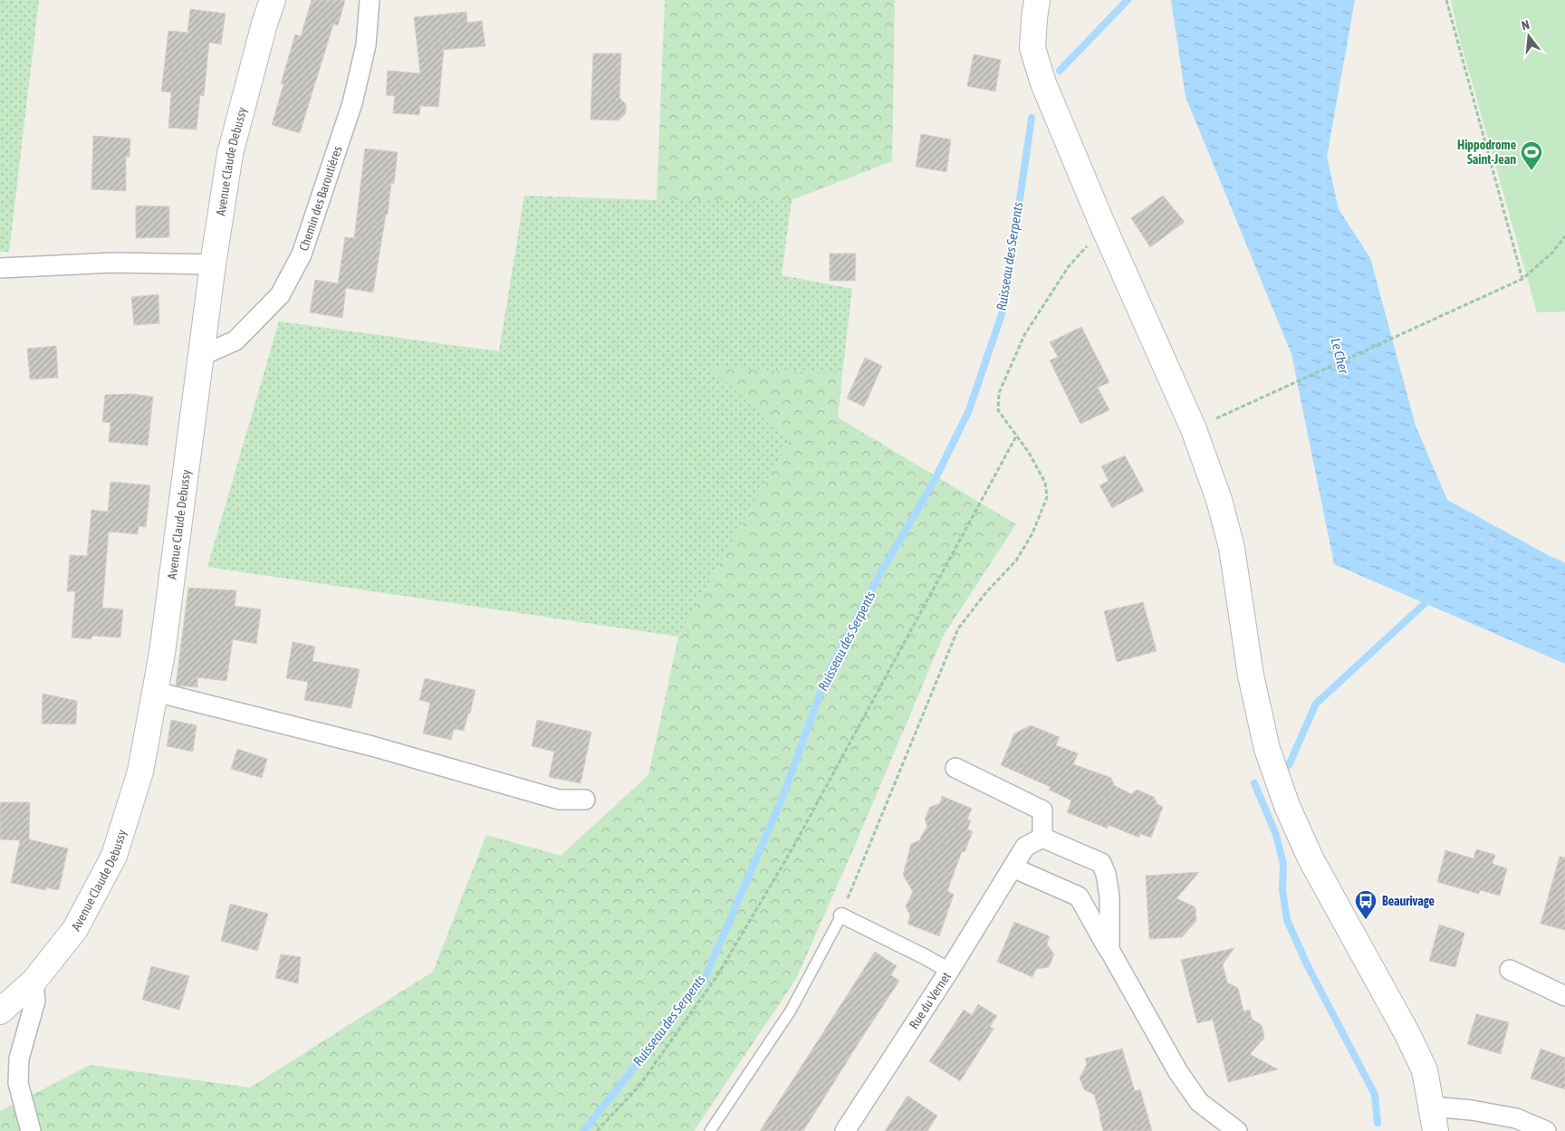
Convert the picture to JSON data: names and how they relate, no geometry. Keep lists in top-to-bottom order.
{
  "streets": {
    "street": ["Avenue Claude Debussy", "Chemin des Baroutières", "Rue du Vernet"]
  },
  "crossings": [
    ["Avenue Claude Debussy", "Chemin des Baroutières"]
  ],
  "water": ["Ruisseau des Serpents", "Le Cher"],
  "places": {
    "sports": ["Hippodrome Saint-Jean"],
    "bus stop": ["Beaurivage"]
  },
  "north": "top"
}
